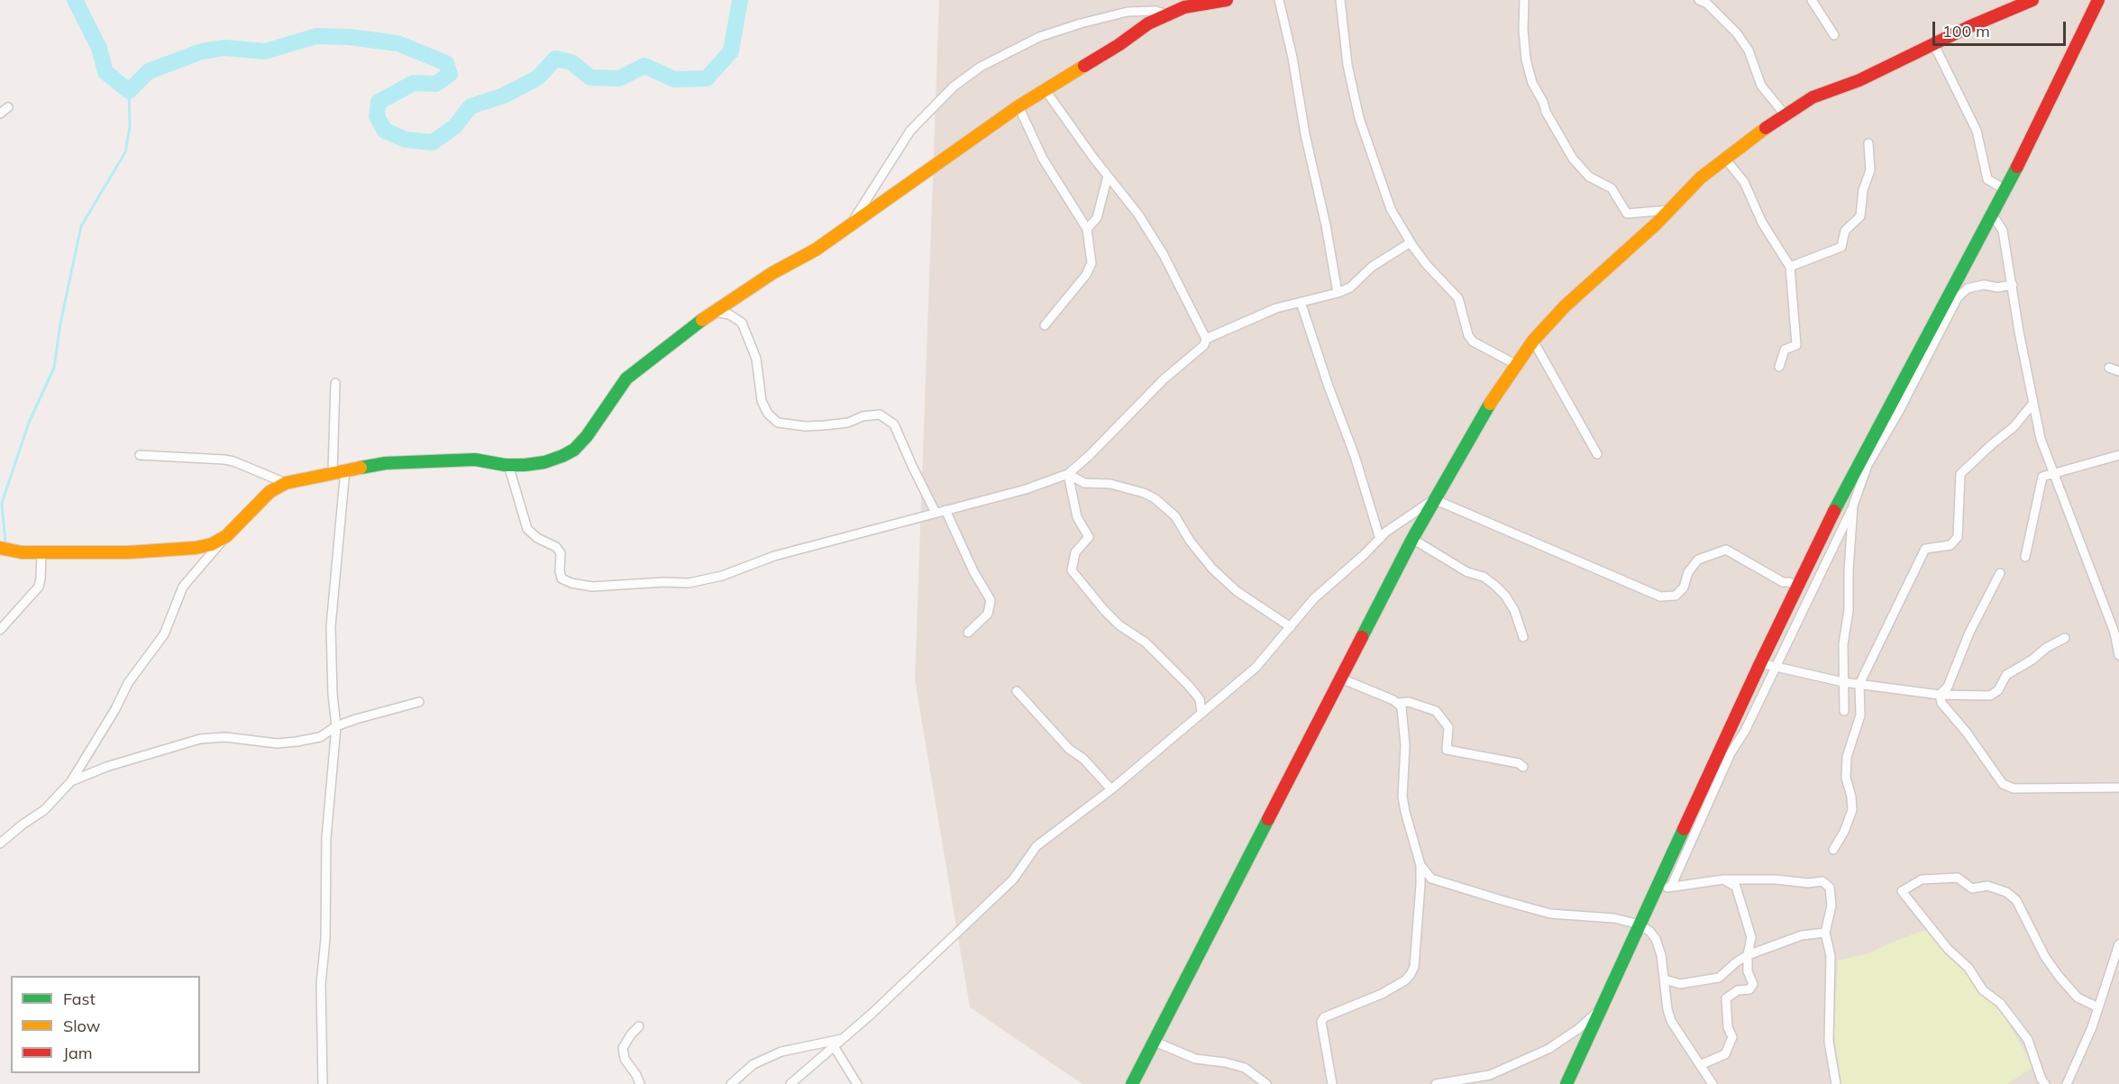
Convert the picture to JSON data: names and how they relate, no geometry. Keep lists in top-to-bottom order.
{
  "legend": ["Fast", "Slow", "Jam"],
  "scale_bar": "100 m"
}
